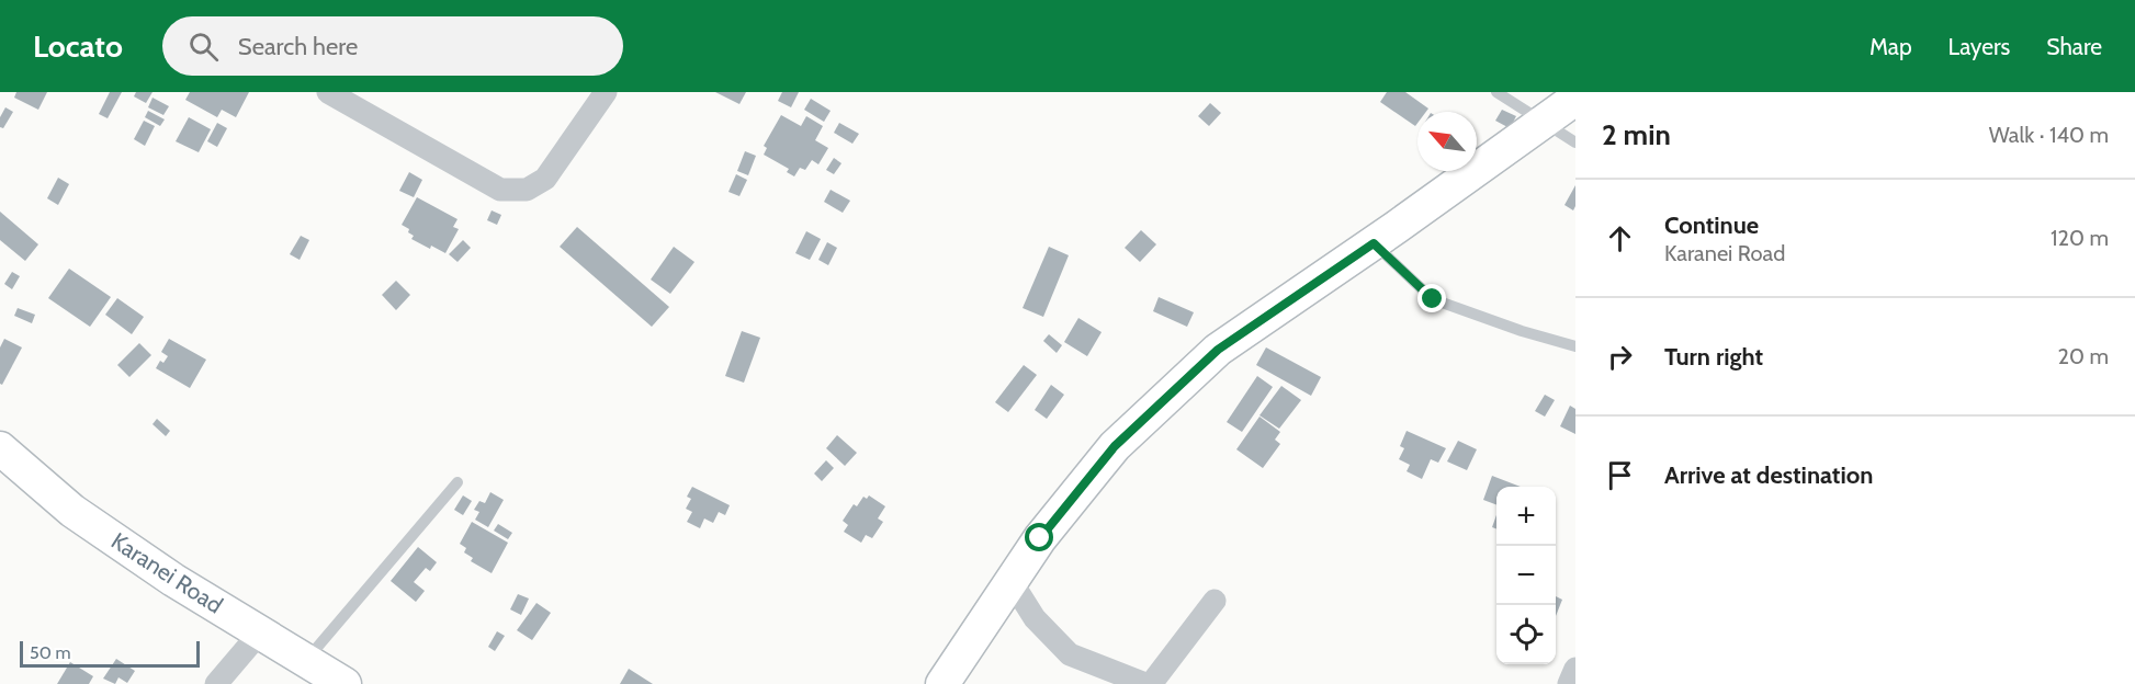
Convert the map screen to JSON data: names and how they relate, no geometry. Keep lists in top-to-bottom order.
{
  "streets": {
    "street": ["Karanei Road"]
  },
  "scale_bar": "50 m",
  "north": "top left",
  "page": {
    "header": "Locato",
    "search": "Search here",
    "nav": ["Map", "Layers", "Share"],
    "heading": ["2 min", "Walk · 140 m"],
    "list": [
      ["Continue", "Karanei Road", "120 m"],
      ["Turn right", "20 m"],
      "Arrive at destination"
    ],
    "map_buttons": ["+", "−"],
    "scale": "50 m"
  }
}
